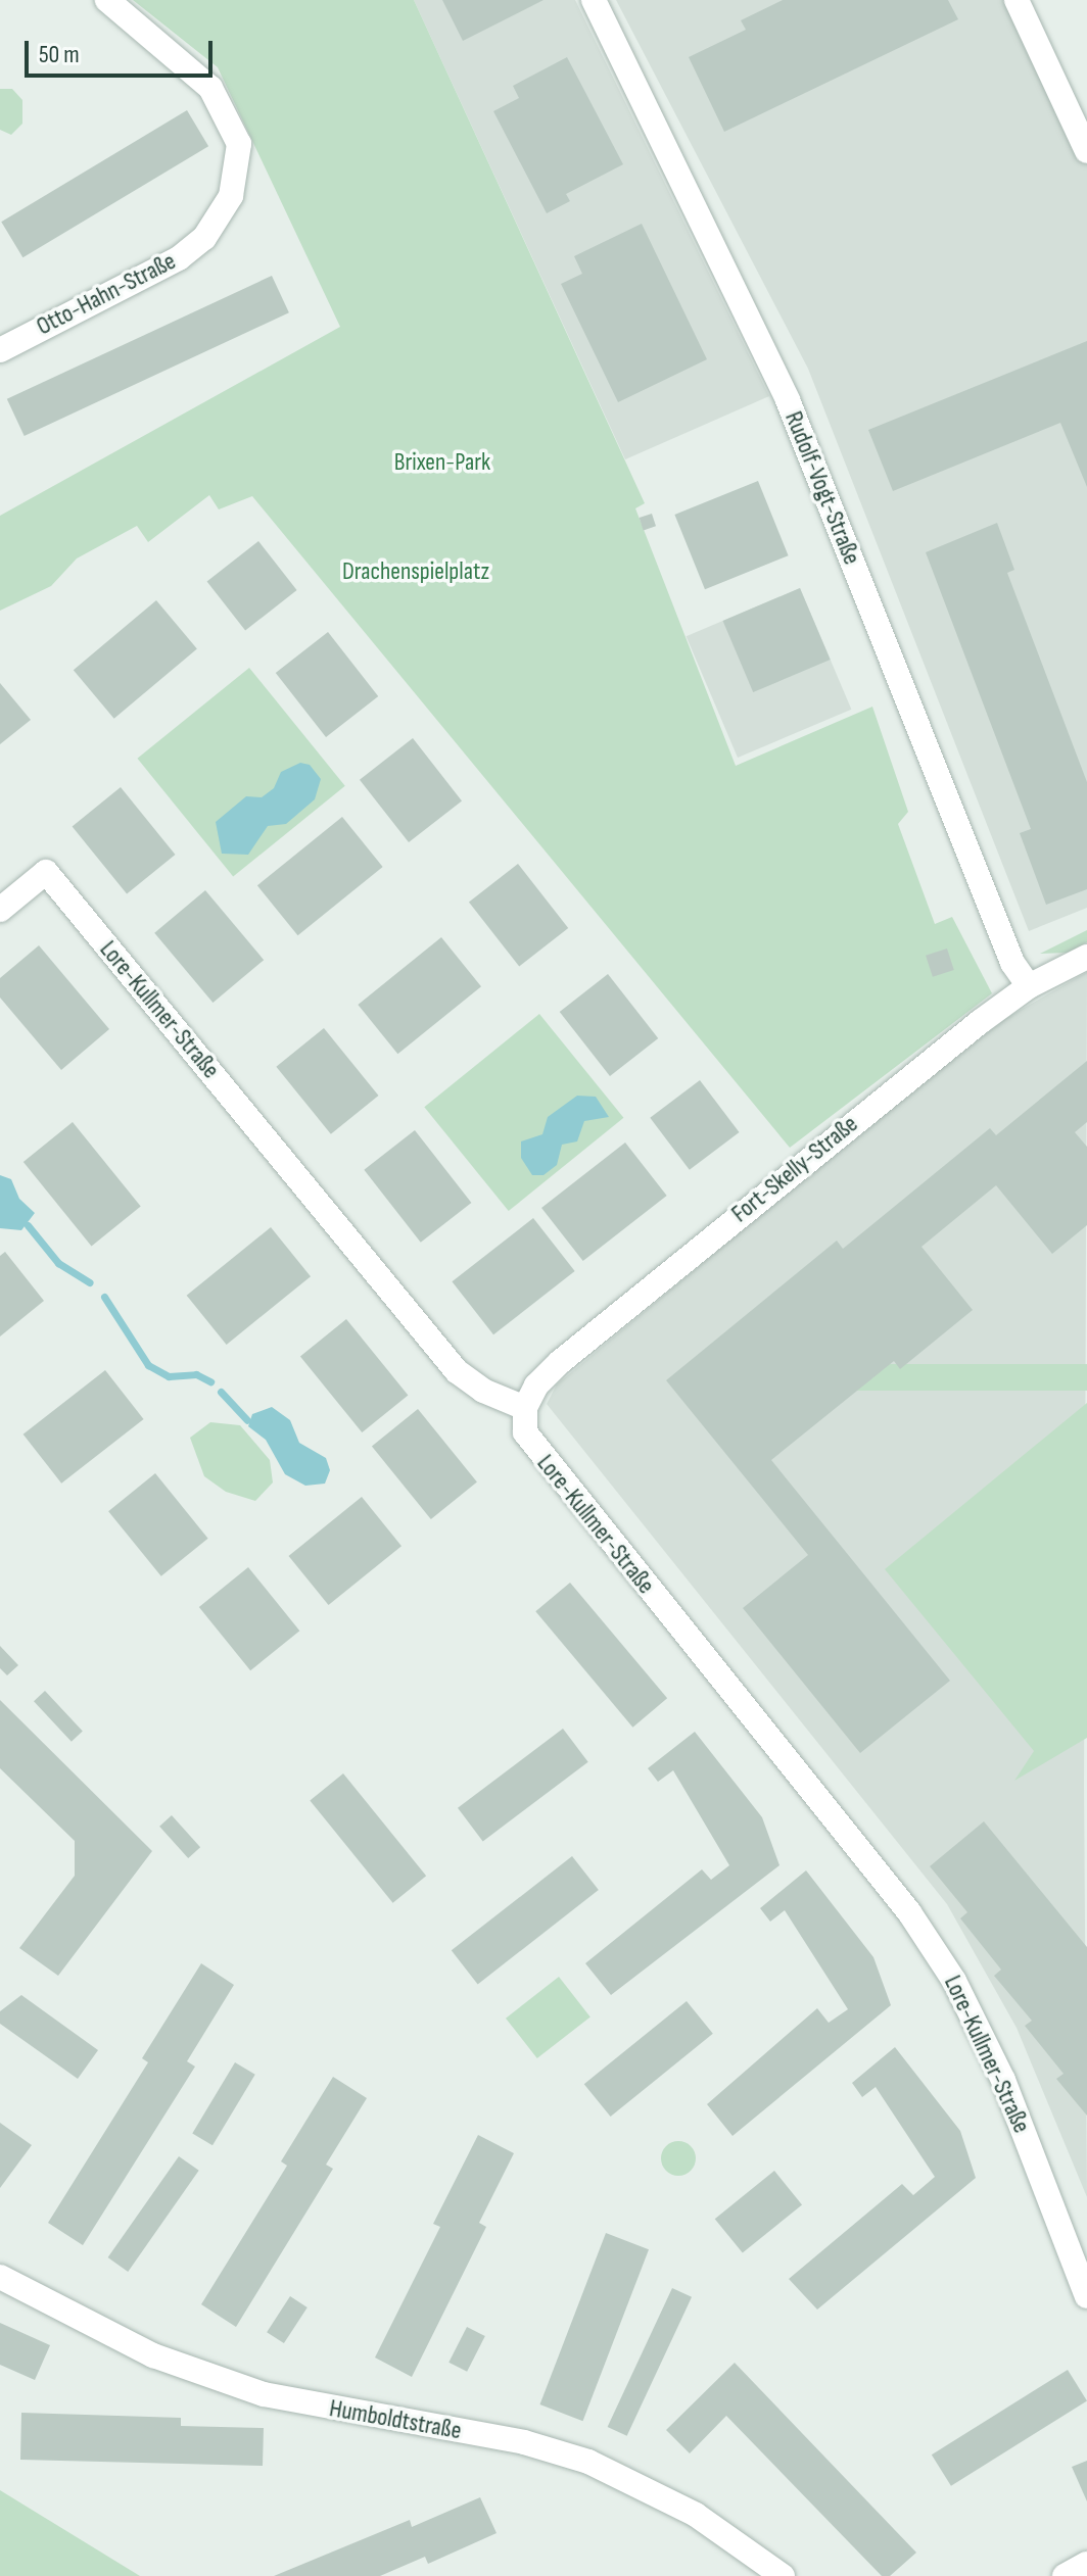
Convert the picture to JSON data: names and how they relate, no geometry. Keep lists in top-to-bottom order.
{
  "streets": {
    "street": [
      "Otto-Hahn-Straße",
      "Rudolf-Vogt-Straße",
      "Lore-Kullmer-Straße",
      "Fort-Skelly-Straße",
      "Humboldtstraße"
    ]
  },
  "crossings": [
    ["Rudolf-Vogt-Straße", "Fort-Skelly-Straße"],
    ["Lore-Kullmer-Straße", "Fort-Skelly-Straße"]
  ],
  "parks": ["Brixen-Park", "Drachenspielplatz"],
  "scale_bar": "50 m"
}
